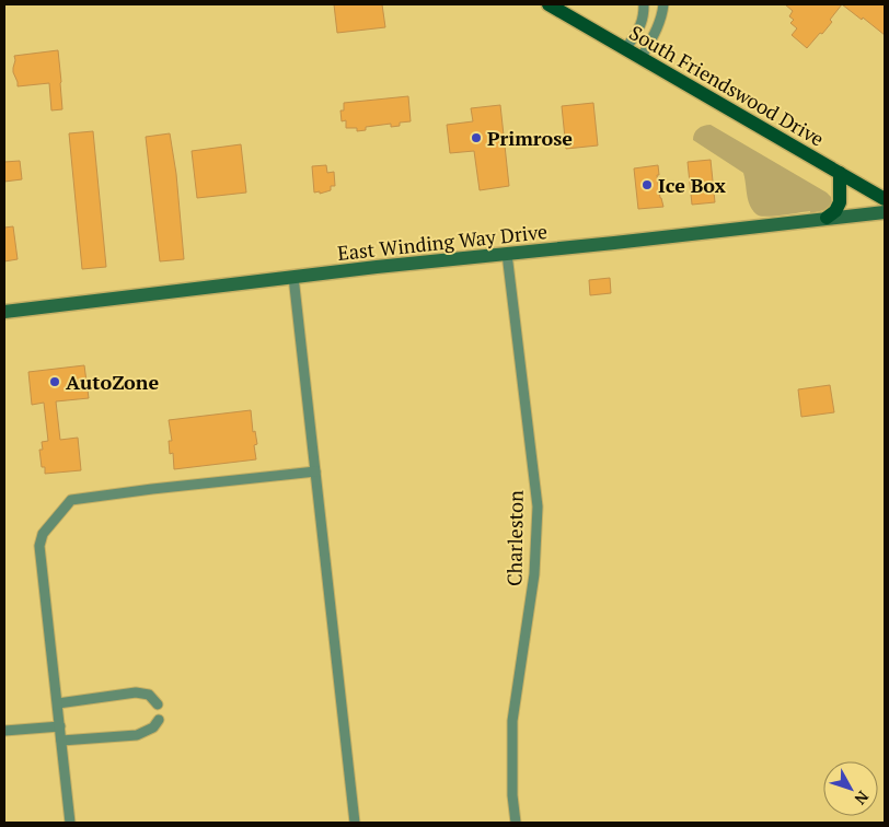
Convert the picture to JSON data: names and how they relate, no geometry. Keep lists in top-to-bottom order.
{
  "streets": {
    "main road": ["South Friendswood Drive"],
    "street": ["East Winding Way Drive", "Charleston"]
  },
  "crossings": [
    ["East Winding Way Drive", "Charleston"]
  ],
  "places": ["Primrose", "Ice Box", "AutoZone"],
  "north": "bottom right"
}
